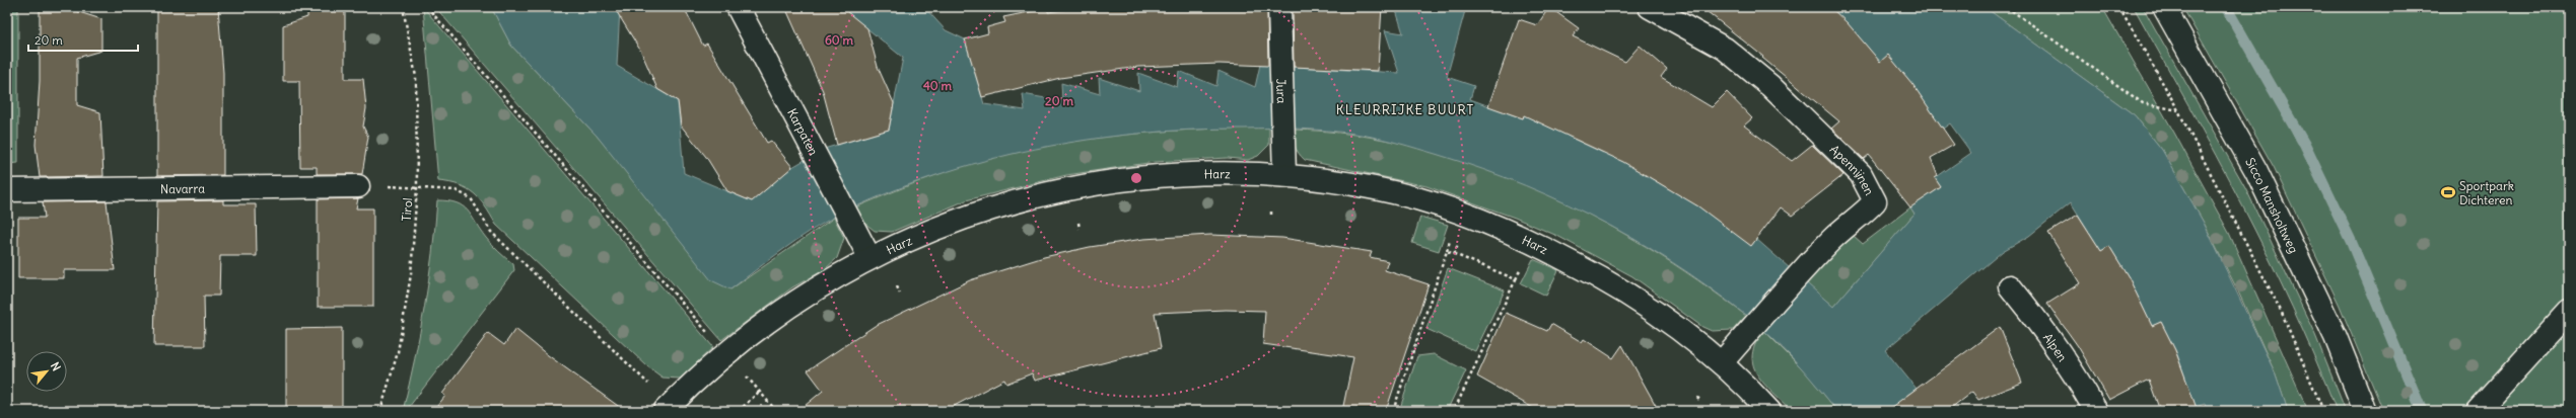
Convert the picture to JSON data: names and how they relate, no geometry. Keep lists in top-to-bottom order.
{
  "streets": {
    "street": [
      "Jura",
      "Karpaten",
      "Apennijnen",
      "Harz",
      "Navarra",
      "Sicco Mansholtweg",
      "Alpen"
    ],
    "path": ["Tirol"]
  },
  "crossings": [
    ["Jura", "Harz"],
    ["Karpaten", "Harz"],
    ["Apennijnen", "Harz"]
  ],
  "districts": ["KLEURRIJKE BUURT"],
  "places": {
    "sports": ["Sportpark Dichteren"]
  },
  "scale_bar": "20 m",
  "north": "top right",
  "rings": ["60 m", "40 m", "20 m"]
}
